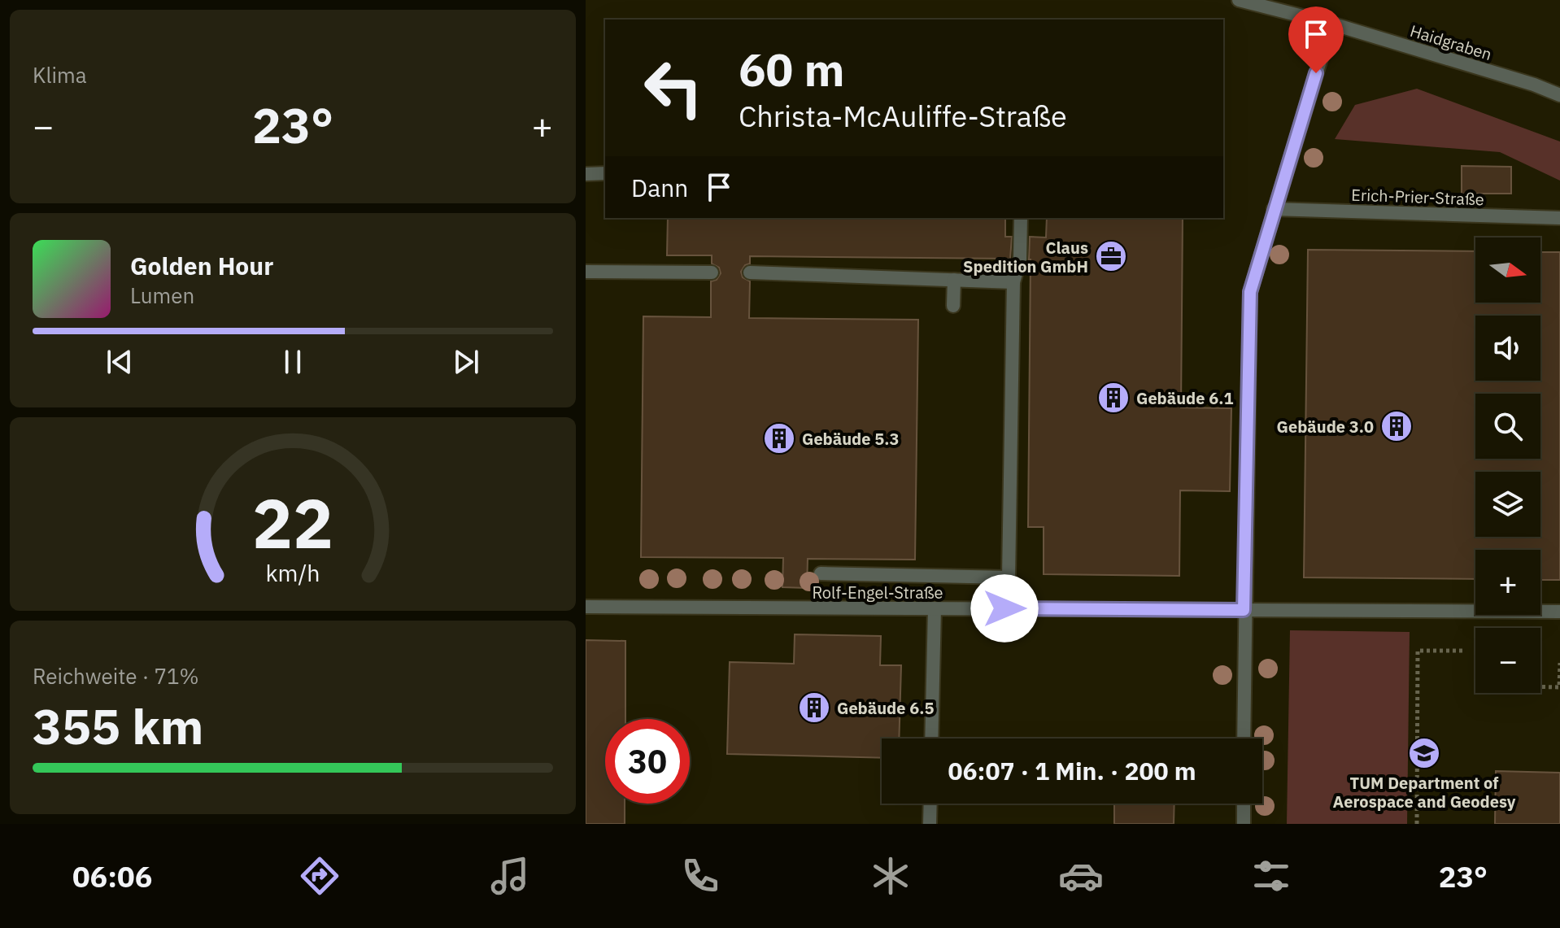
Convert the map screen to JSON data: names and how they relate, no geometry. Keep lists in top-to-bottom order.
{
  "streets": {
    "street": ["Haidgraben", "Erich-Prier-Straße", "Rolf-Engel-Straße"]
  },
  "places": {
    "office": ["Claus Spedition GmbH"],
    "building": [
      "Gebäude 6.1",
      "Gebäude 3.0",
      "Gebäude 5.3",
      "Gebäude 6.5"
    ],
    "school or university": ["TUM Department of Aerospace and Geodesy"]
  },
  "north": "right",
  "page": {
    "tile": [
      "Klima",
      ["Reichweite · 71%", "355 km"]
    ],
    "turn": ["60 m", "Christa-McAuliffe-Straße"],
    "heat": ["−", "23°", "+"],
    "then": "Dann",
    "map_buttons": ["+", "−"],
    "song": ["Golden Hour", "Lumen"],
    "limit": "30",
    "trip": "06:07 · 1 Min. · 200 m",
    "tabs": ["06:06", "23°"],
    "gauge": ["22", "km/h"]
  }
}
